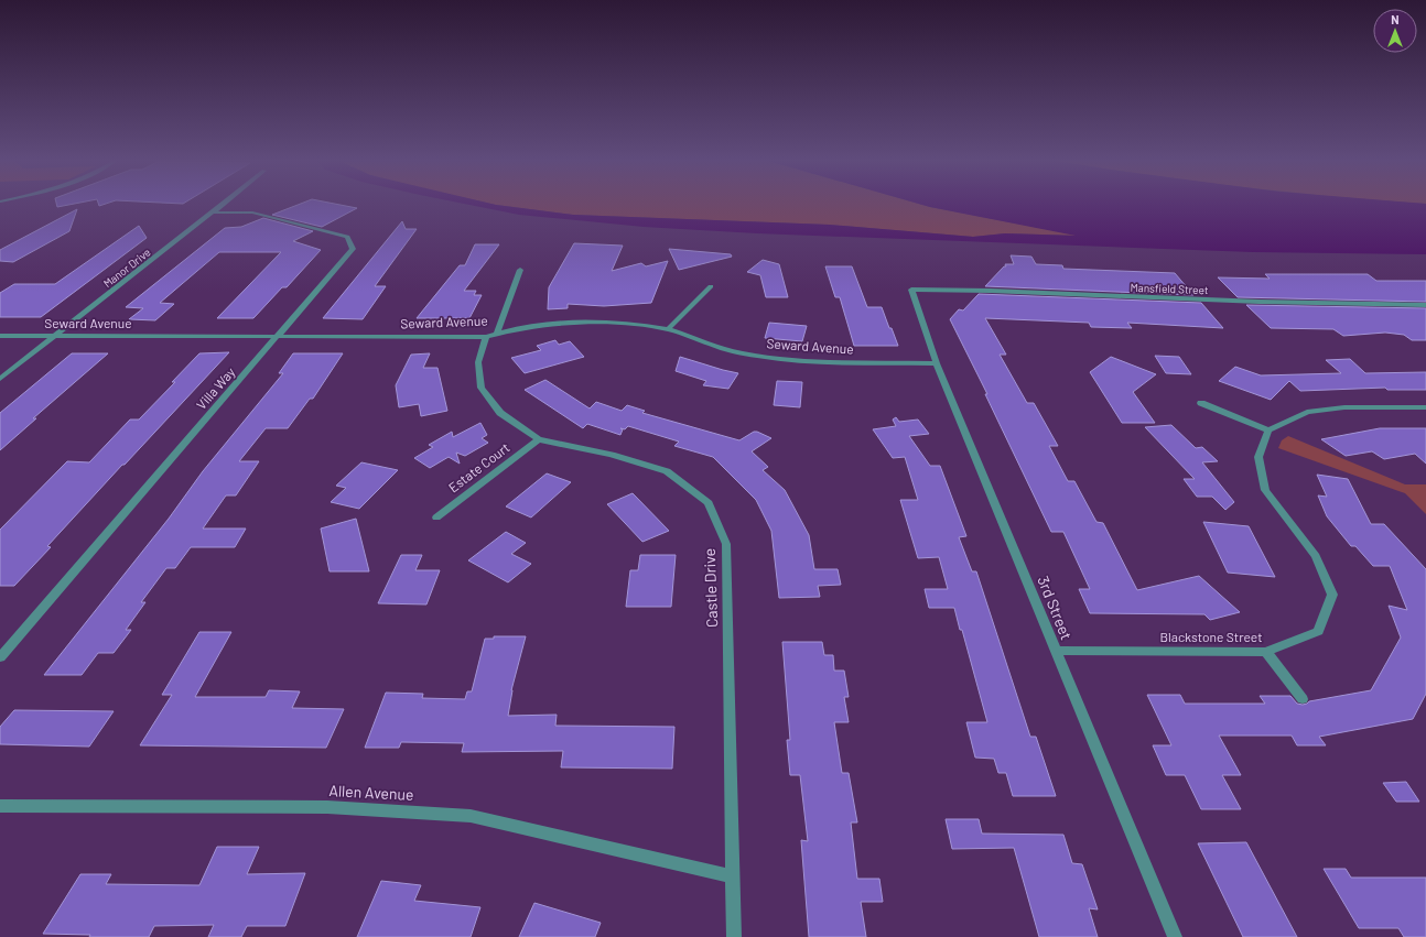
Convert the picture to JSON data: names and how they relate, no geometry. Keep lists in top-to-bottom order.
{
  "streets": {
    "street": [
      "Manor Drive",
      "Mansfield Street",
      "Seward Avenue",
      "Villa Way",
      "Estate Court",
      "Castle Drive",
      "3rd Street",
      "Blackstone Street",
      "Allen Avenue"
    ]
  },
  "crossings": [
    ["Manor Drive", "Seward Avenue"],
    ["Manor Drive", "Villa Way"],
    ["Mansfield Street", "3rd Street"],
    ["Seward Avenue", "Villa Way"],
    ["Seward Avenue", "Castle Drive"],
    ["Seward Avenue", "3rd Street"],
    ["Estate Court", "Castle Drive"],
    ["Castle Drive", "Allen Avenue"],
    ["3rd Street", "Blackstone Street"]
  ],
  "north": "top"
}
